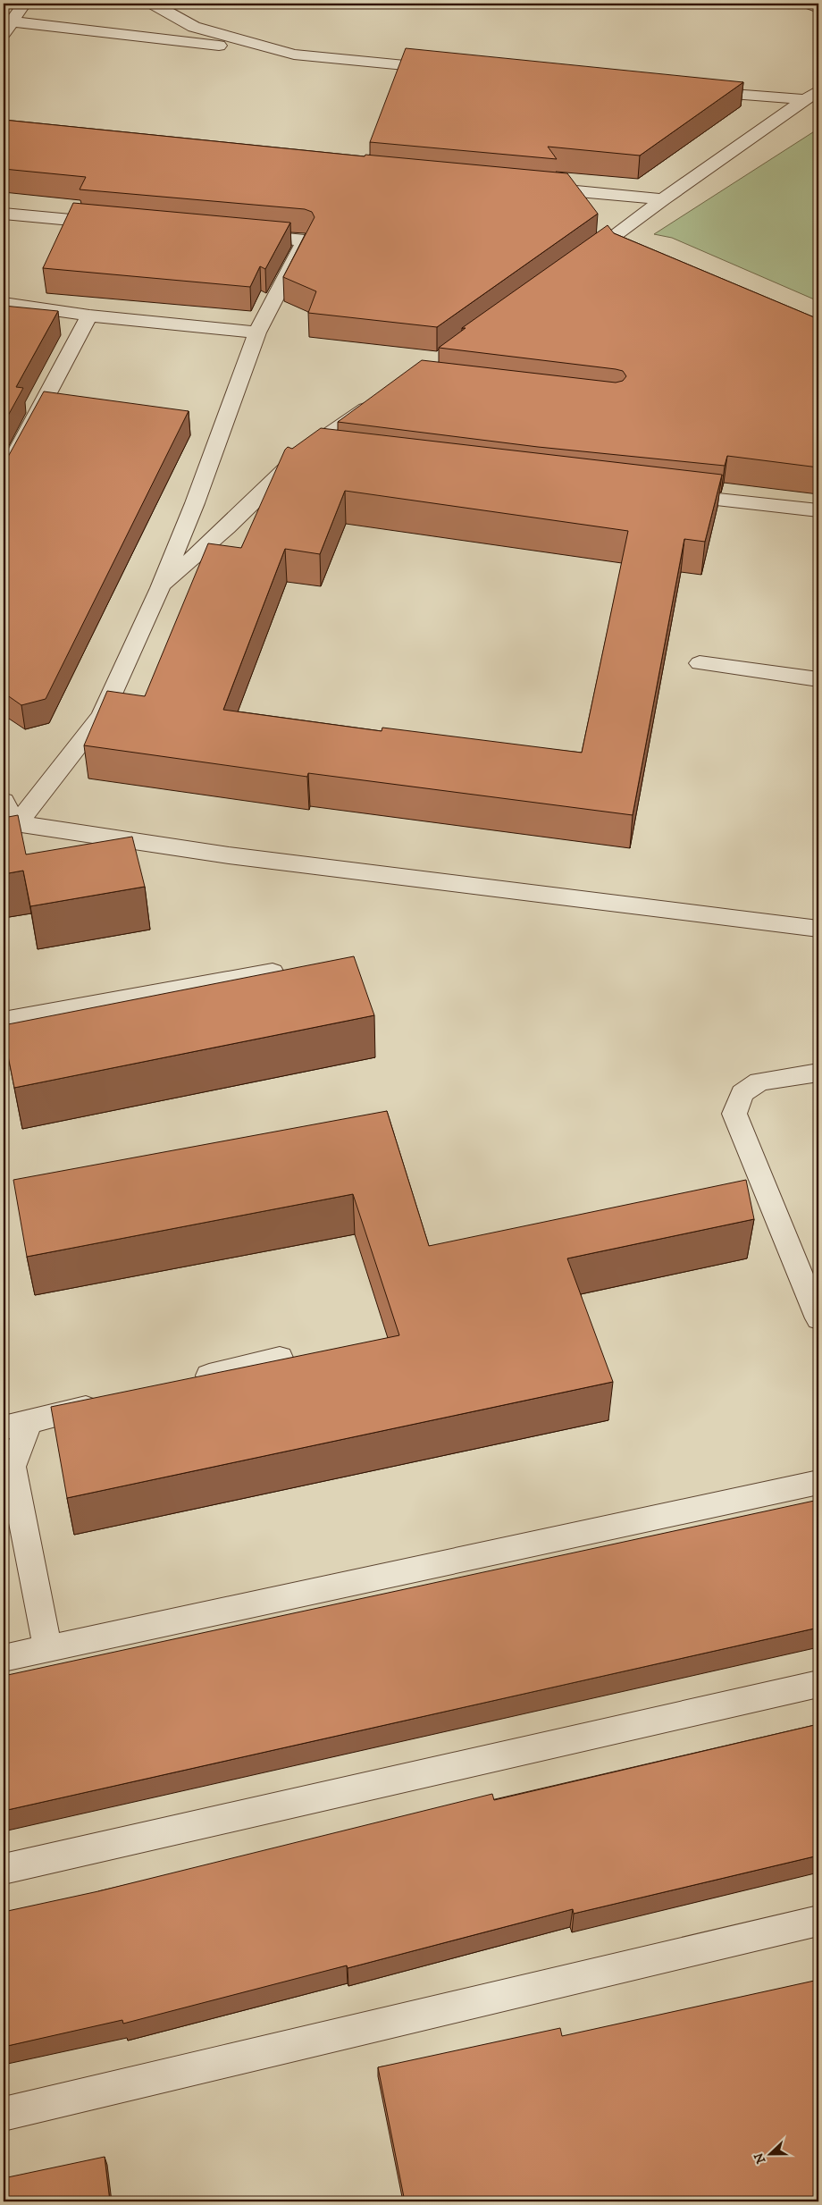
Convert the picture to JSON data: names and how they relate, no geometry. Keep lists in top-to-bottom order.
{
  "north": "left"
}
